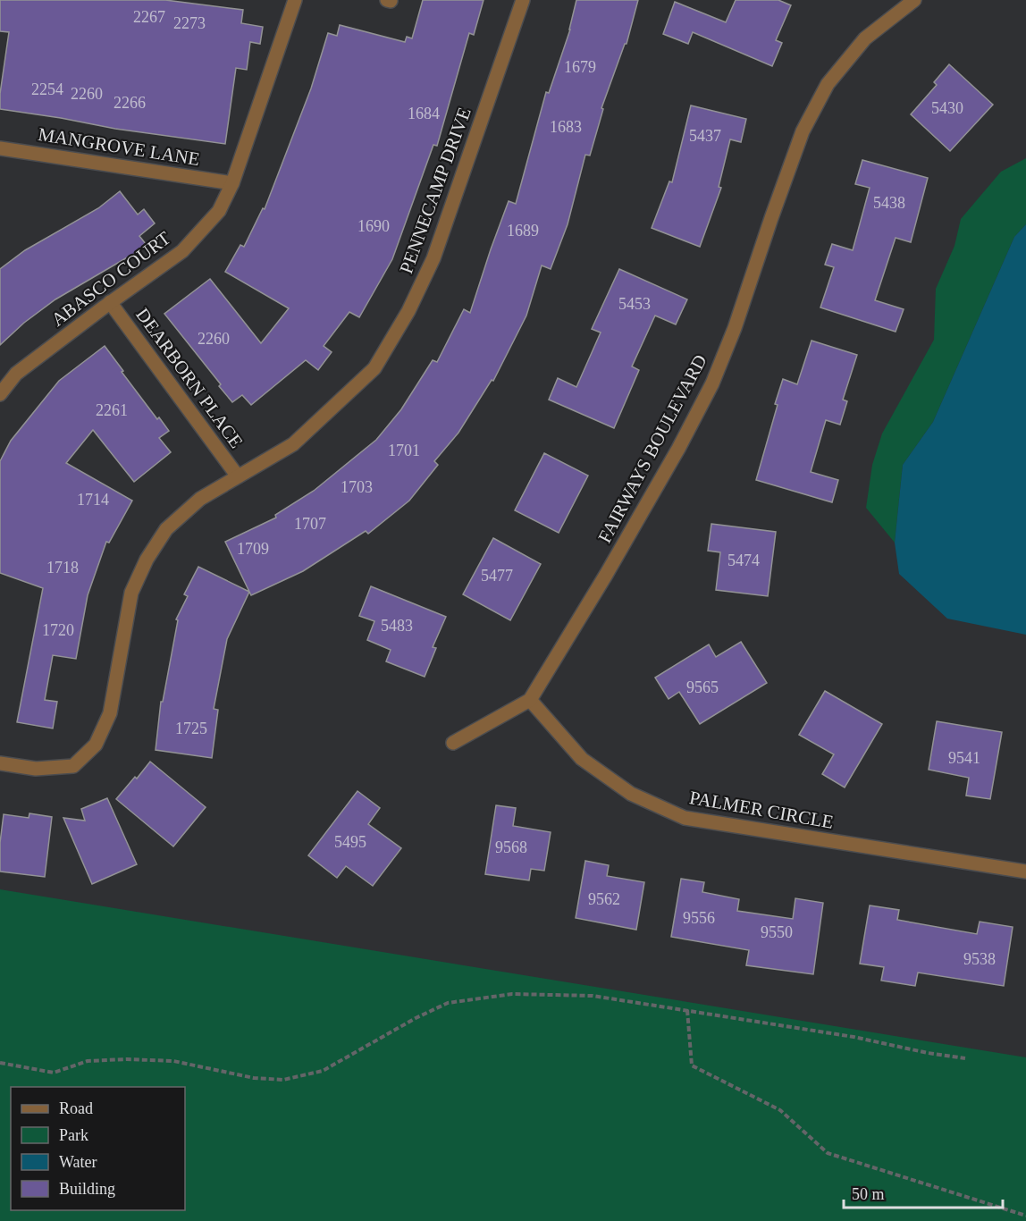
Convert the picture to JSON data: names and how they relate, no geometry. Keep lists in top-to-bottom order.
{
  "streets": {
    "street": [
      "MANGROVE LANE",
      "PENNECAMP DRIVE",
      "ABASCO COURT",
      "DEARBORN PLACE",
      "FAIRWAYS BOULEVARD",
      "PALMER CIRCLE"
    ]
  },
  "crossings": [
    ["MANGROVE LANE", "ABASCO COURT"],
    ["PENNECAMP DRIVE", "DEARBORN PLACE"],
    ["ABASCO COURT", "DEARBORN PLACE"],
    ["FAIRWAYS BOULEVARD", "PALMER CIRCLE"]
  ],
  "house_numbers": [
    "2267",
    "2273",
    "1679",
    "2254",
    "2260",
    "2266",
    "5430",
    "1684",
    "1683",
    "5437",
    "5438",
    "1690",
    "1689",
    "5453",
    "2260",
    "2261",
    "1701",
    "1703",
    "1714",
    "1707",
    "1709",
    "5474",
    "1718",
    "5477",
    "5483",
    "1720",
    "9565",
    "1725",
    "9541",
    "5495",
    "9568",
    "9562",
    "9556",
    "9550",
    "9538"
  ],
  "legend": [
    "Road",
    "Park",
    "Water",
    "Building"
  ],
  "scale_bar": "50 m"
}
